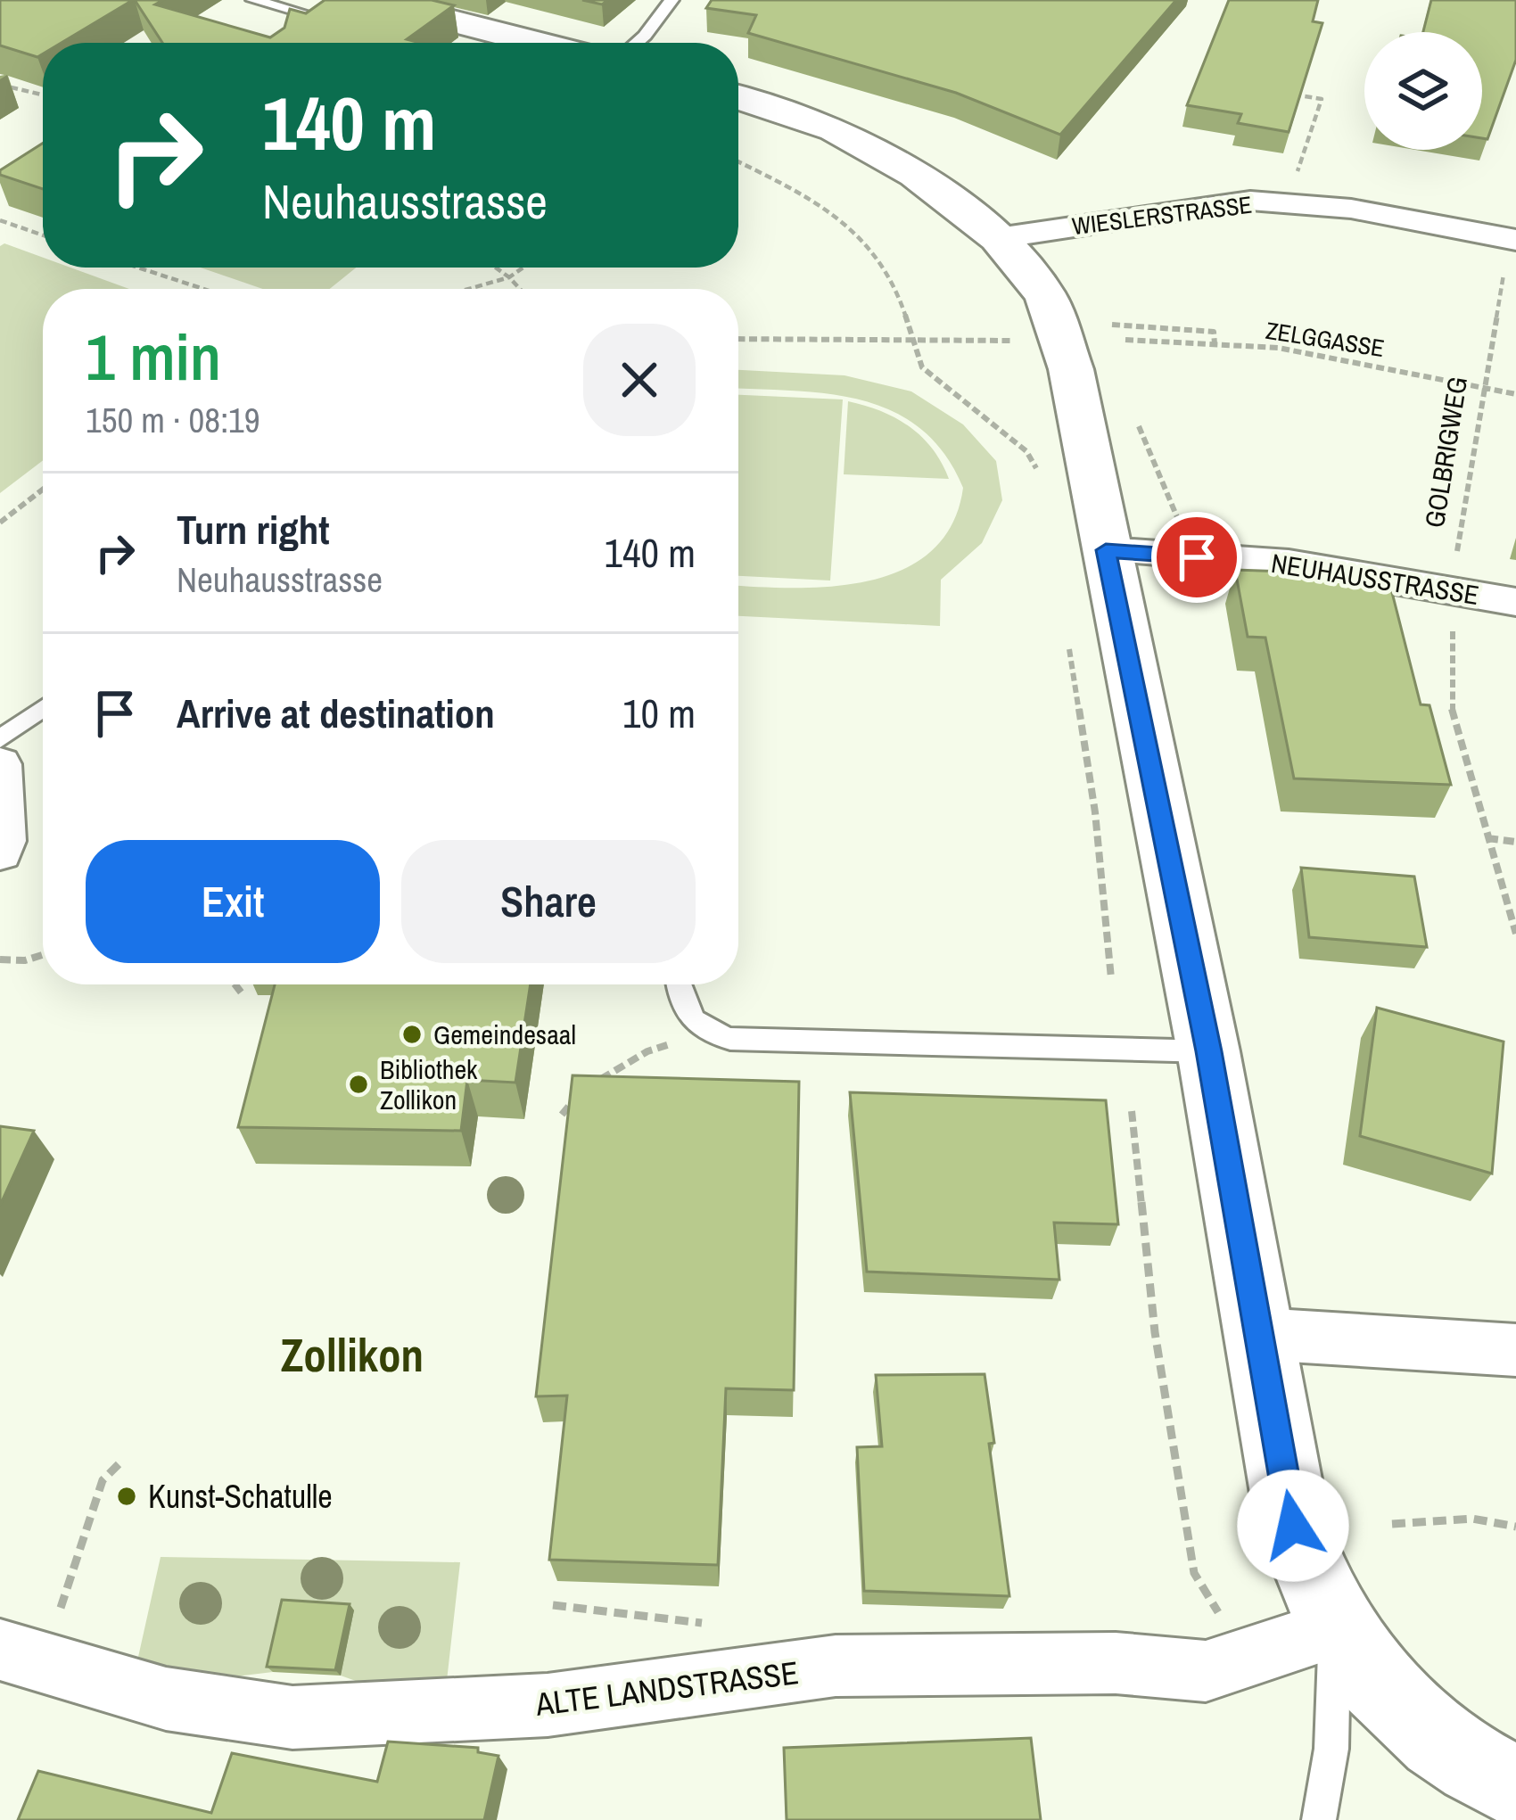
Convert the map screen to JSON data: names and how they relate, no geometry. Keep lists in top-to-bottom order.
{
  "streets": {
    "street": ["WIESLERSTRASSE", "NEUHAUSSTRASSE", "ALTE LANDSTRASSE"],
    "path": ["ZELGGASSE", "GOLBRIGWEG"]
  },
  "crossings": [
    ["WIESLERSTRASSE", "GOLBRIGWEG"],
    ["ZELGGASSE", "GOLBRIGWEG"],
    ["GOLBRIGWEG", "NEUHAUSSTRASSE"]
  ],
  "districts": ["Zollikon"],
  "places": ["Gemeindesaal", "Bibliothek Zollikon", "Kunst-Schatulle"],
  "page": {
    "turn": ["140 m", "Neuhausstrasse"],
    "heading": ["1 min", "150 m · 08:19"],
    "list": [
      {
        "name": "Turn right",
        "note": "Neuhausstrasse",
        "value": "140 m"
      },
      {
        "name": "Arrive at destination",
        "value": "10 m"
      }
    ],
    "buttons": ["Exit", "Share"]
  }
}
